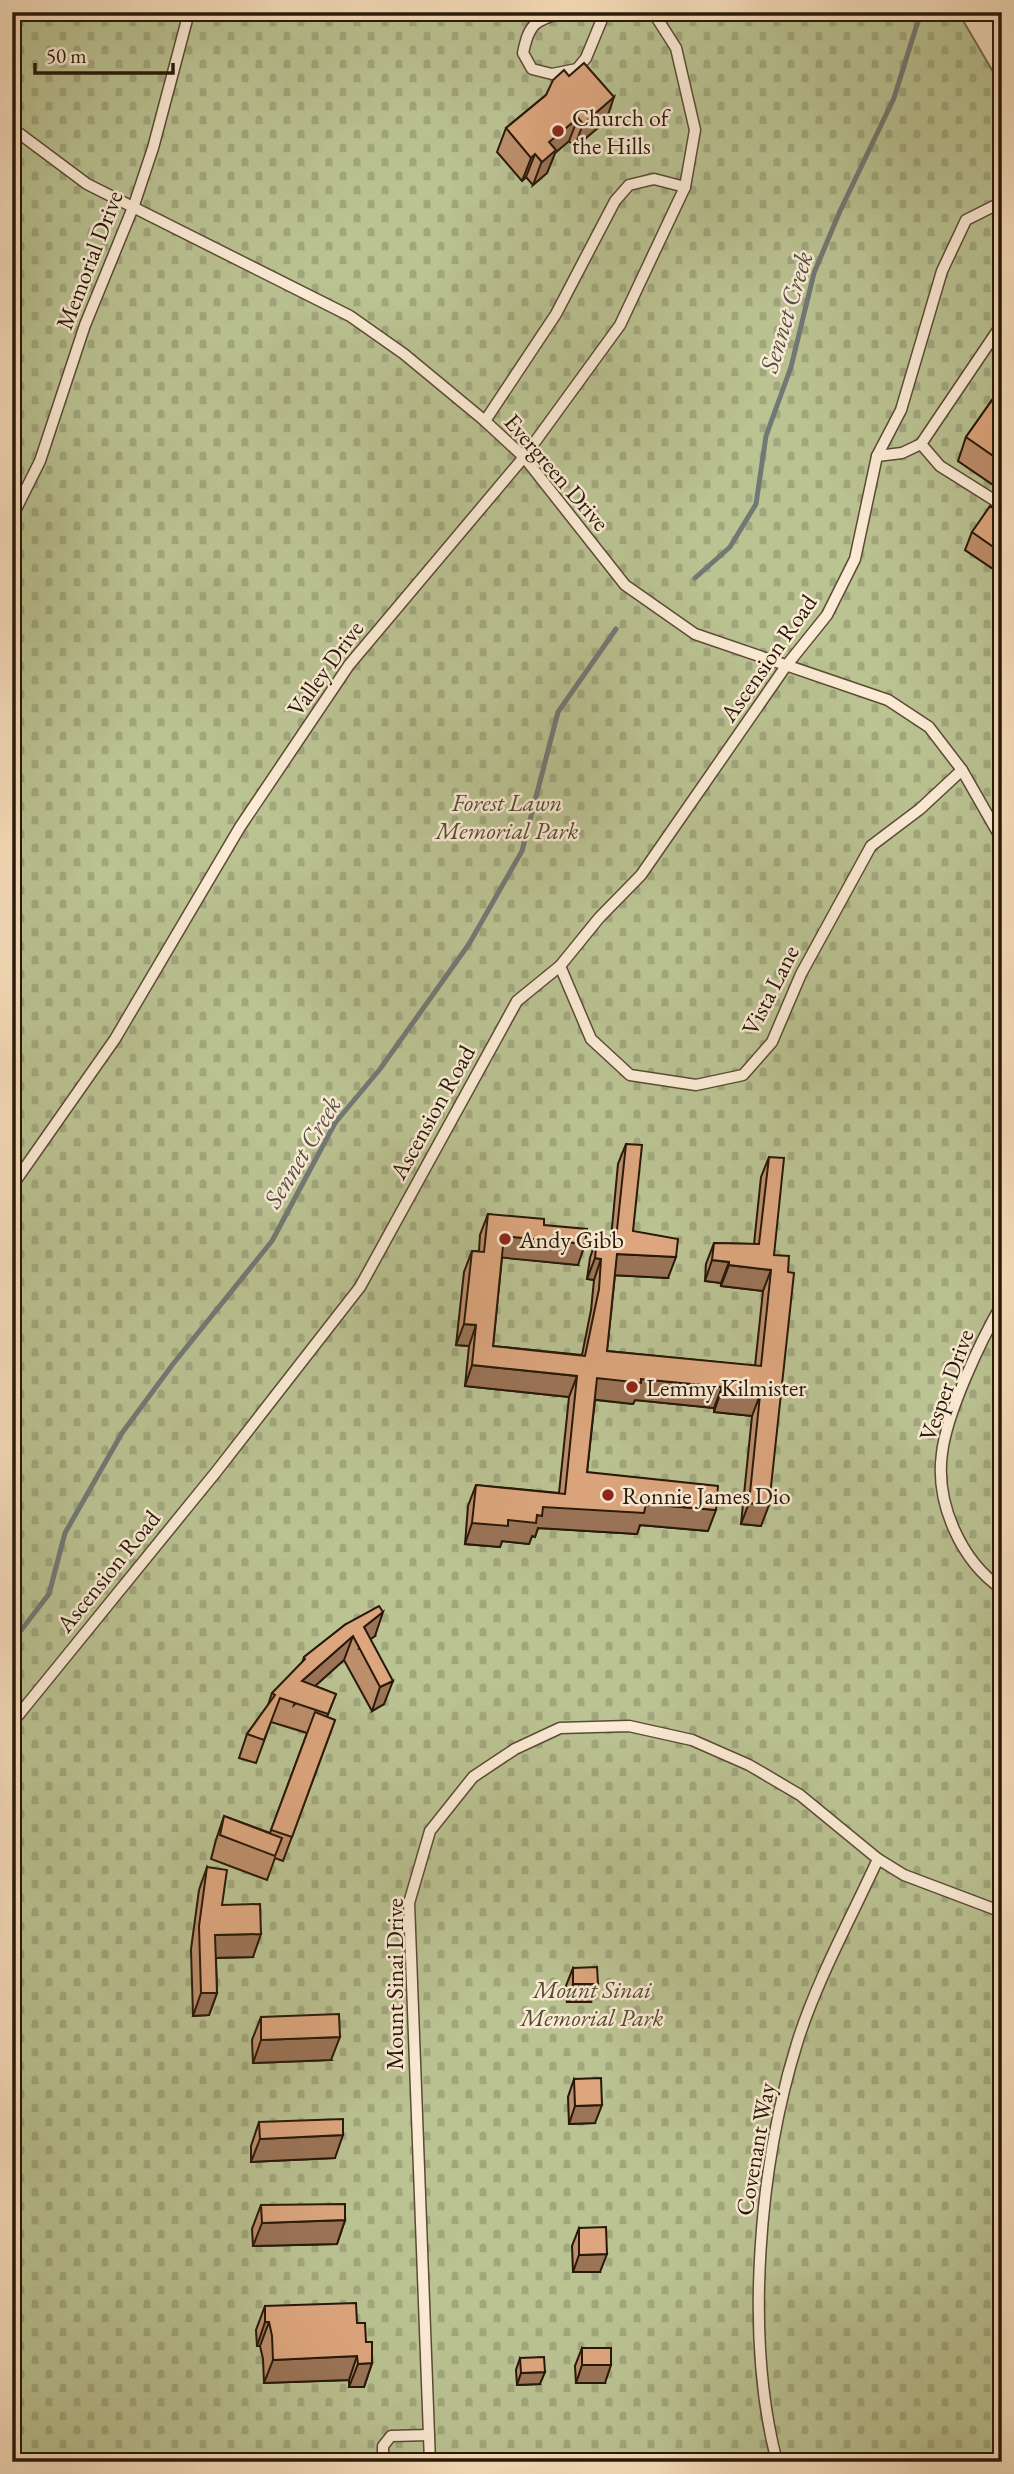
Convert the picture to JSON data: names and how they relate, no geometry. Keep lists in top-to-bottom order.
{
  "streets": {
    "lane": [
      "Memorial Drive",
      "Evergreen Drive",
      "Ascension Road",
      "Valley Drive",
      "Vista Lane",
      "Vesper Drive",
      "Mount Sinai Drive",
      "Covenant Way"
    ]
  },
  "crossings": [
    ["Memorial Drive", "Evergreen Drive"],
    ["Evergreen Drive", "Ascension Road"],
    ["Evergreen Drive", "Valley Drive"],
    ["Evergreen Drive", "Vista Lane"],
    ["Ascension Road", "Vista Lane"],
    ["Mount Sinai Drive", "Covenant Way"]
  ],
  "water": ["Sennet Creek"],
  "parks": ["Forest Lawn Memorial Park", "Mount Sinai Memorial Park"],
  "places": [
    "Church of the Hills",
    "Andy Gibb",
    "Lemmy Kilmister",
    "Ronnie James Dio"
  ],
  "scale_bar": "50 m"
}
